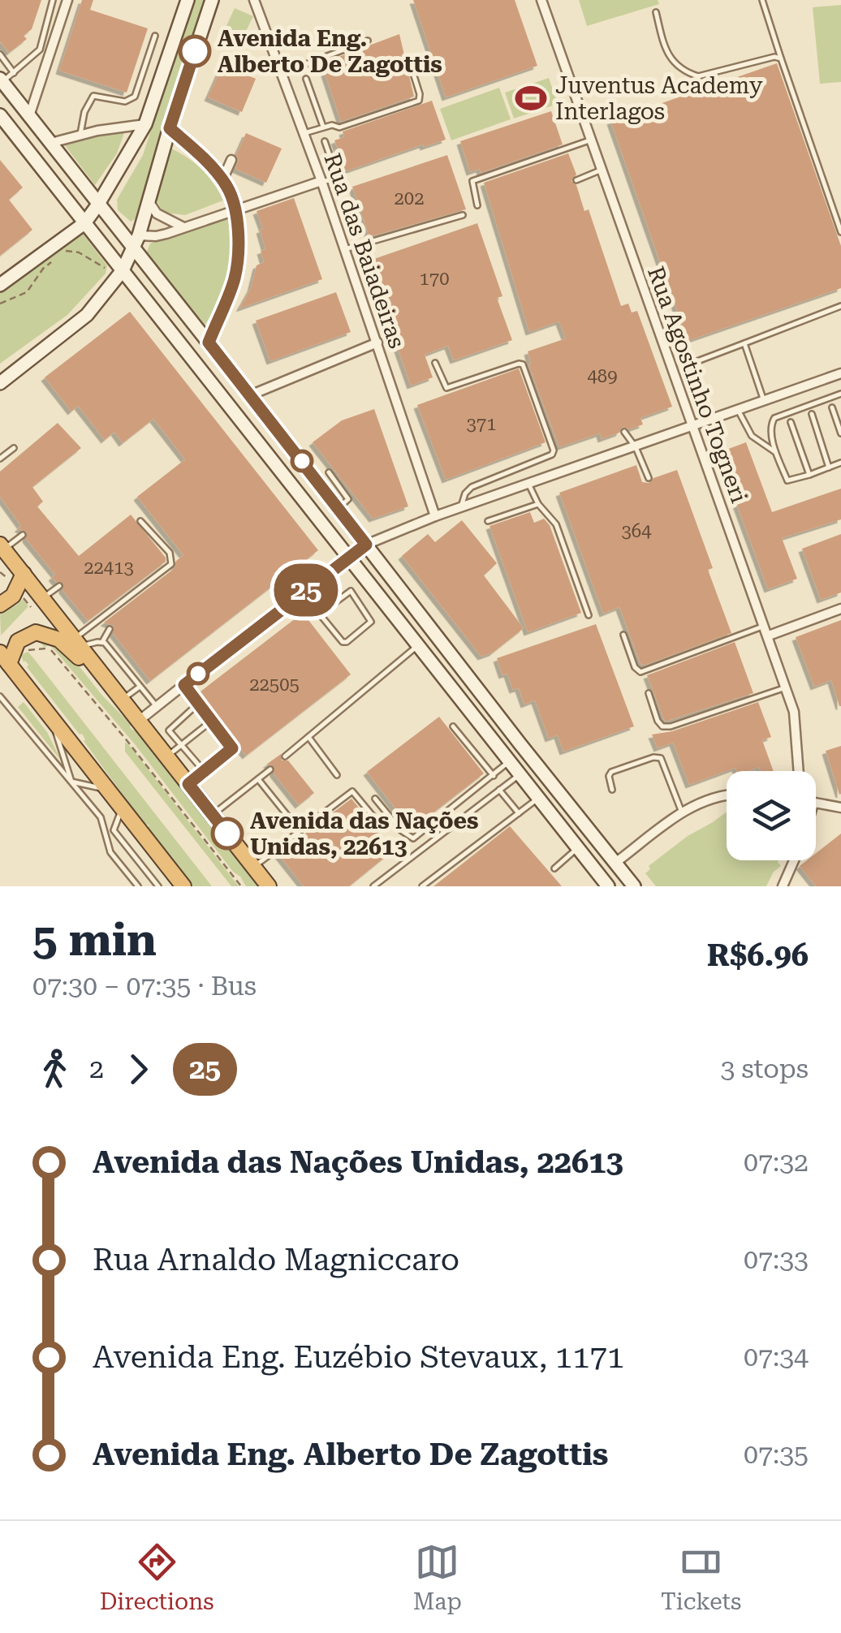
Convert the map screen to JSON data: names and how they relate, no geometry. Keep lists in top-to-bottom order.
{
  "streets": {
    "street": ["Rua das Baiadeiras", "Rua Agostinho Togneri"]
  },
  "places": {
    "other": ["Avenida Eng. Alberto De Zagottis", "Avenida das Nações Unidas, 22613"],
    "sports": ["Juventus Academy Interlagos"]
  },
  "lines": ["bus line 25"],
  "house_numbers": [
    "202",
    "170",
    "489",
    "371",
    "364",
    "22413",
    "22505"
  ],
  "page": {
    "on_map": "25",
    "heading": ["5 min", "07:30 – 07:35 · Bus", "R$6.96"],
    "legs": ["2", "25", "3 stops"],
    "list": [
      {
        "name": "Avenida das Nações Unidas, 22613",
        "value": "07:32"
      },
      {
        "name": "Rua Arnaldo Magniccaro",
        "value": "07:33"
      },
      {
        "name": "Avenida Eng. Euzébio Stevaux, 1171",
        "value": "07:34"
      },
      {
        "name": "Avenida Eng. Alberto De Zagottis",
        "value": "07:35"
      }
    ],
    "tabs": ["Directions", "Map", "Tickets"]
  }
}
